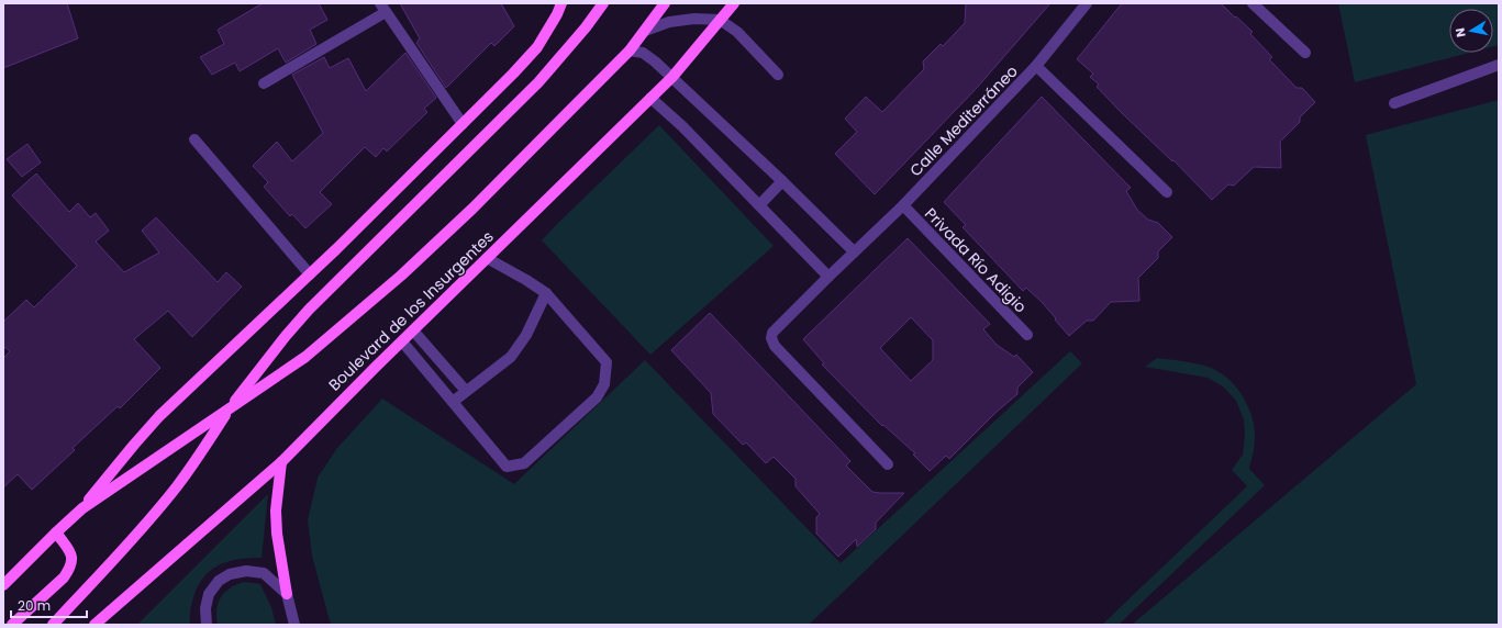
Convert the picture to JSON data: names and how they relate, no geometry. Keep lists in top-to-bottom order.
{
  "streets": {
    "main road": ["Boulevard de los Insurgentes"],
    "street": ["Calle Mediterráneo", "Privada Río Adigio"]
  },
  "crossings": [
    ["Calle Mediterráneo", "Privada Río Adigio"]
  ],
  "scale_bar": "20 m",
  "north": "left"
}
